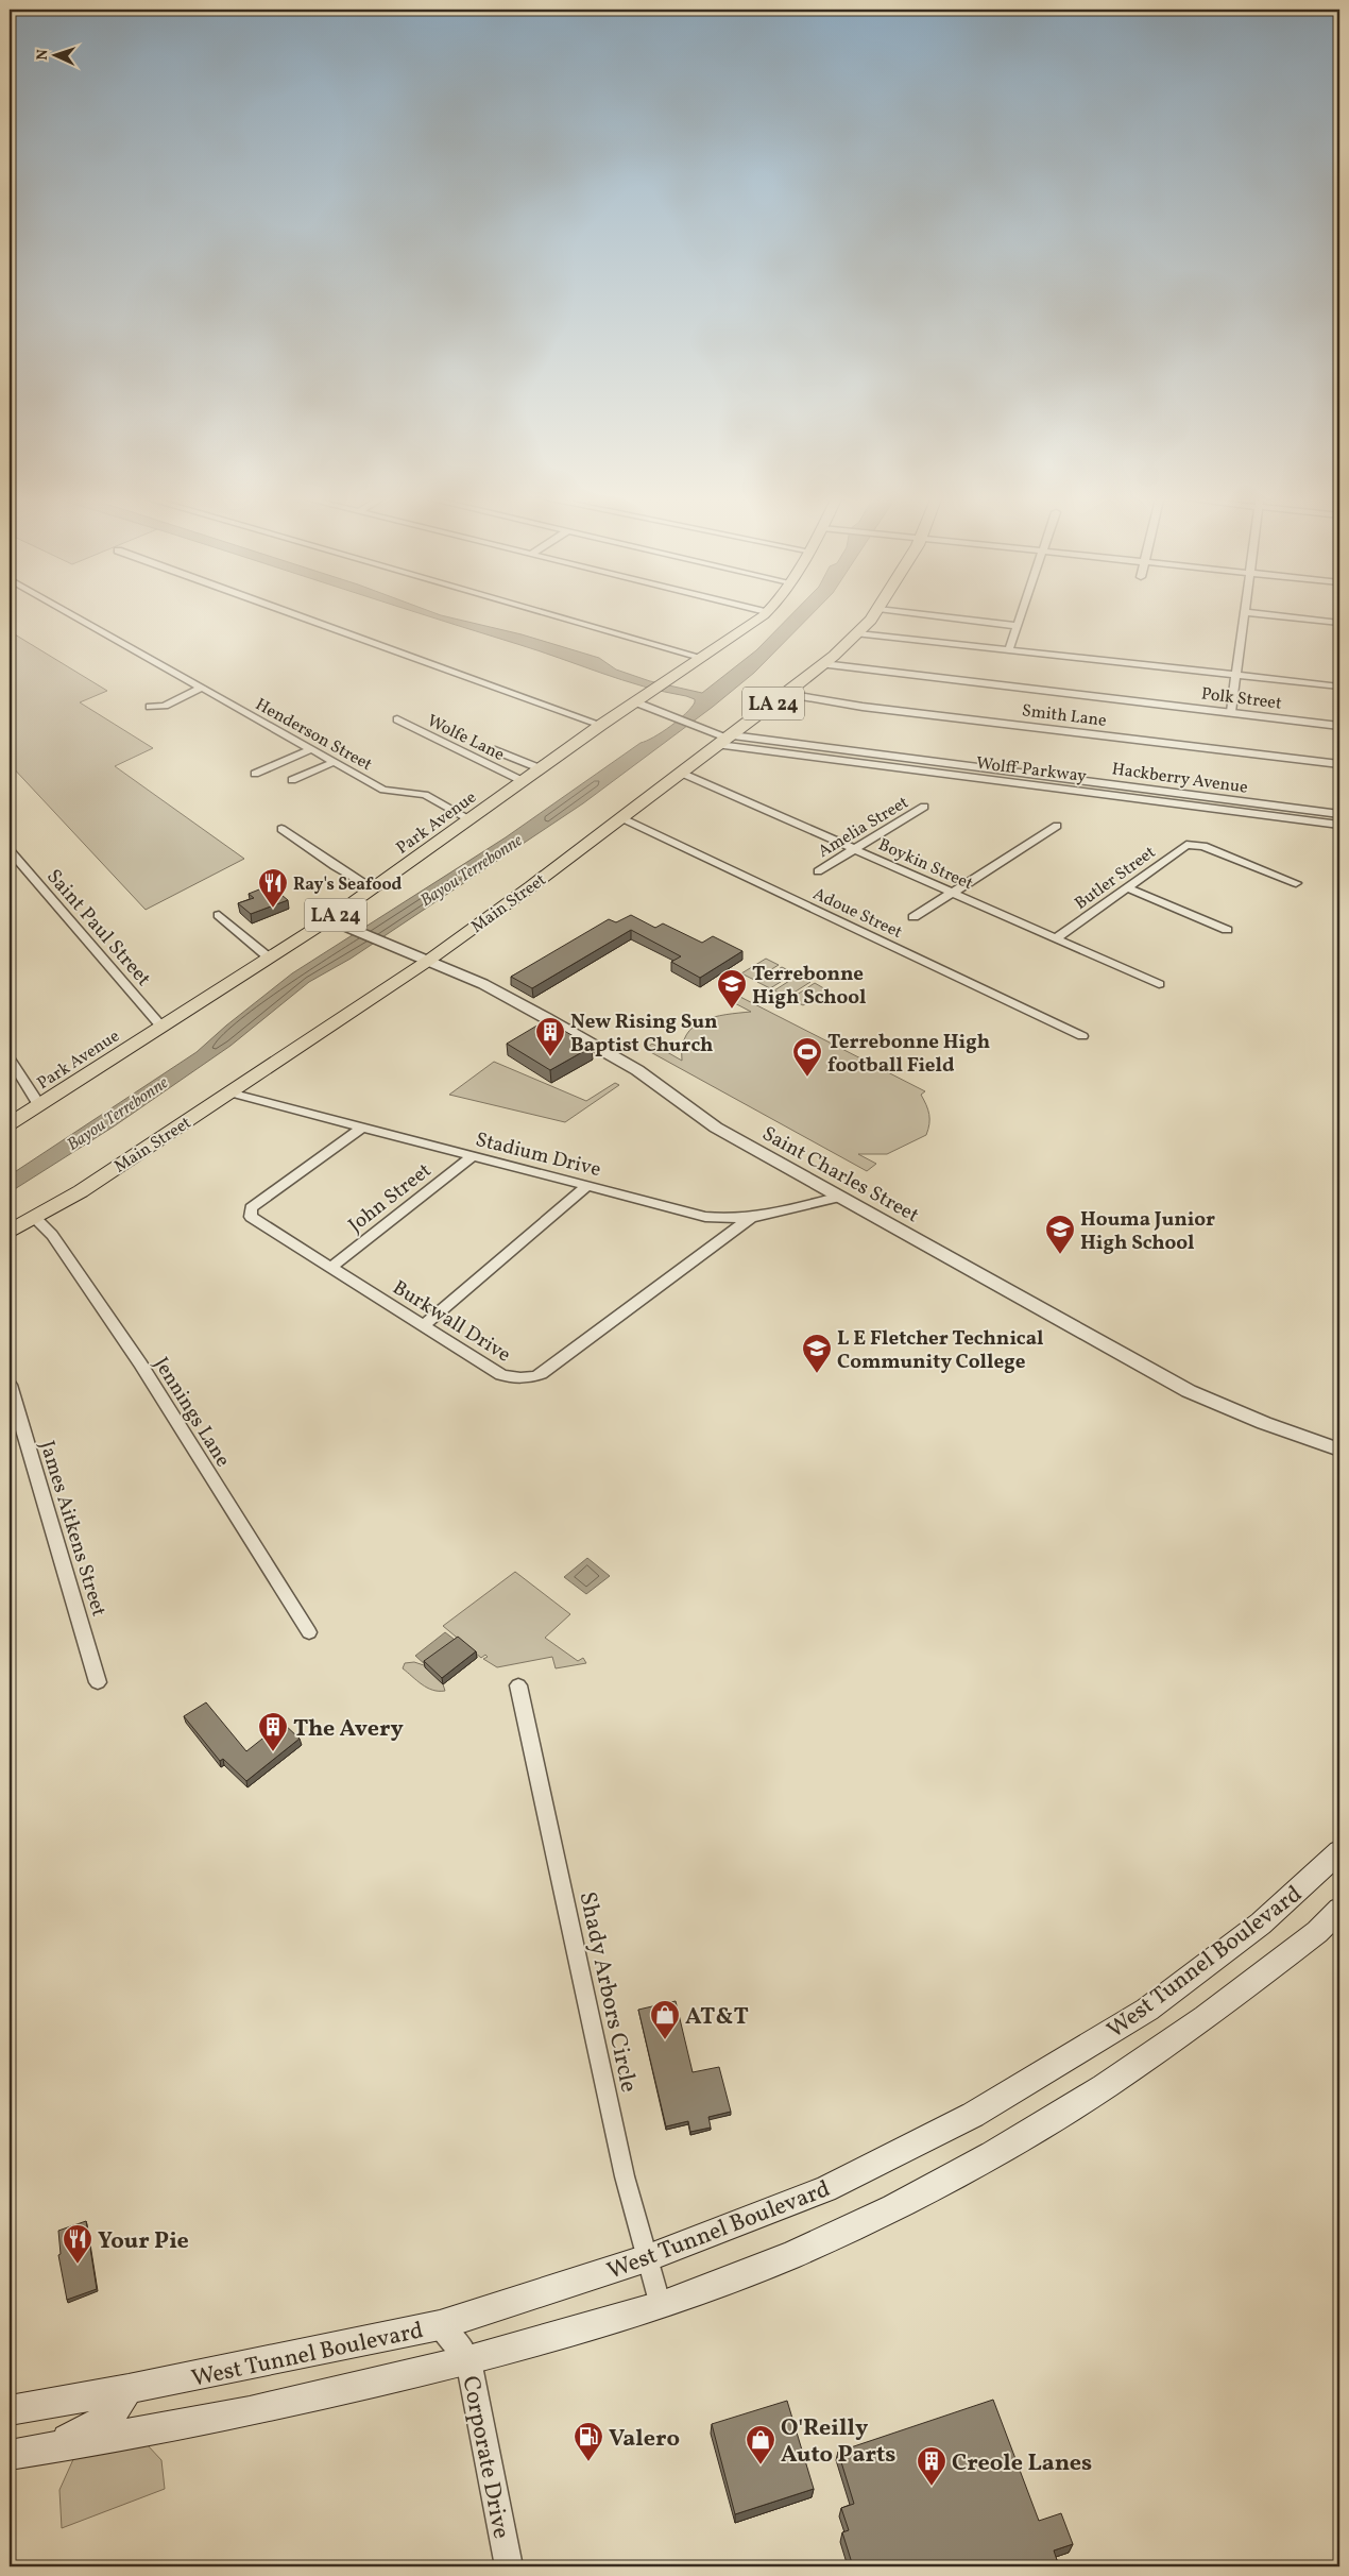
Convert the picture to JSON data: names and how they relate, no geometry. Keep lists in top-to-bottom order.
{
  "streets": {
    "main road": [
      "LA 24",
      "Park Avenue",
      "Main Street",
      "West Tunnel Boulevard"
    ],
    "street": [
      "Polk Street",
      "Smith Lane",
      "Henderson Street",
      "Wolfe Lane",
      "Wolff Parkway",
      "Hackberry Avenue",
      "Amelia Street",
      "Boykin Street",
      "Butler Street",
      "Adoue Street",
      "Saint Paul Street",
      "Stadium Drive",
      "Saint Charles Street",
      "John Street",
      "Burkwall Drive",
      "Jennings Lane",
      "James Aitkens Street",
      "Shady Arbors Circle",
      "Corporate Drive"
    ]
  },
  "crossings": [
    ["Polk Street", "Main Street"],
    ["Smith Lane", "Main Street"],
    ["Henderson Street", "Park Avenue"],
    ["Wolfe Lane", "Park Avenue"],
    ["Wolff Parkway", "Hackberry Avenue"],
    ["Wolff Parkway", "Main Street"],
    ["Hackberry Avenue", "Park Avenue"],
    ["Hackberry Avenue", "Main Street"],
    ["Park Avenue", "Saint Paul Street"],
    ["Park Avenue", "Saint Charles Street"],
    ["Amelia Street", "Boykin Street"],
    ["Boykin Street", "Butler Street"],
    ["Boykin Street", "Main Street"],
    ["Main Street", "Adoue Street"],
    ["Main Street", "Stadium Drive"],
    ["Main Street", "Saint Charles Street"],
    ["Main Street", "Jennings Lane"],
    ["Stadium Drive", "Saint Charles Street"],
    ["Stadium Drive", "John Street"],
    ["Stadium Drive", "Burkwall Drive"],
    ["John Street", "Burkwall Drive"],
    ["West Tunnel Boulevard", "Shady Arbors Circle"],
    ["West Tunnel Boulevard", "Corporate Drive"]
  ],
  "water": ["Bayou Terrebonne"],
  "places": {
    "restaurant": ["Ray's Seafood", "Your Pie"],
    "school or university": ["Terrebonne High School", "Houma Junior High School", "L E Fletcher Technical Community College"],
    "building": ["New Rising Sun Baptist Church", "The Avery", "Creole Lanes"],
    "sports": ["Terrebonne High football Field"],
    "shop": ["AT&T", "O'Reilly Auto Parts"],
    "fuel station": ["Valero"]
  },
  "north": "left"
}
